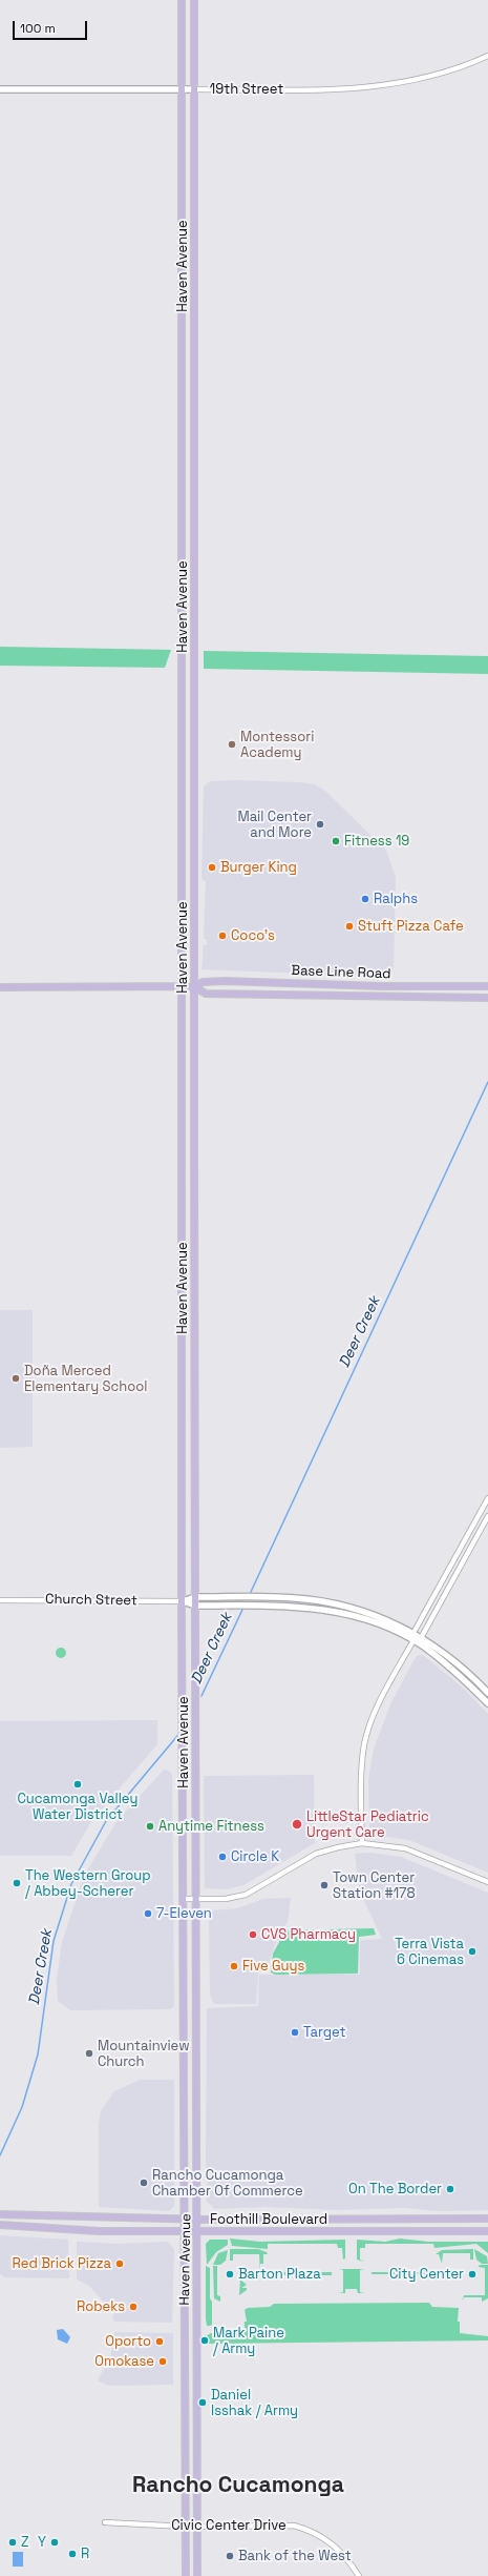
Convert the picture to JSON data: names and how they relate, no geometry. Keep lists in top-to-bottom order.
{
  "streets": {
    "main road": [
      "19th Street",
      "Haven Avenue",
      "Base Line Road",
      "Church Street",
      "Foothill Boulevard"
    ],
    "street": ["Civic Center Drive"]
  },
  "crossings": [
    ["19th Street", "Haven Avenue"],
    ["Haven Avenue", "Base Line Road"],
    ["Haven Avenue", "Church Street"],
    ["Haven Avenue", "Foothill Boulevard"],
    ["Haven Avenue", "Civic Center Drive"]
  ],
  "districts": ["Rancho Cucamonga"],
  "water": ["Deer Creek"],
  "places": [
    "Montessori Academy",
    "Mail Center and More",
    "Fitness 19",
    "Burger King",
    "Ralphs",
    "Stuft Pizza Cafe",
    "Coco's",
    "Doña Merced Elementary School",
    "Cucamonga Valley Water District",
    "LittleStar Pediatric Urgent Care",
    "Anytime Fitness",
    "Circle K",
    "The Western Group / Abbey-Scherer",
    "Town Center Station #178",
    "7-Eleven",
    "CVS Pharmacy",
    "Terra Vista 6 Cinemas",
    "Five Guys",
    "Target",
    "Mountainview Church",
    "Rancho Cucamonga Chamber Of Commerce",
    "On The Border",
    "Red Brick Pizza",
    "Barton Plaza",
    "City Center",
    "Robeks",
    "Mark Paine / Army",
    "Oporto",
    "Omokase",
    "Daniel Isshak / Army",
    "Z",
    "Y",
    "R",
    "Bank of the West"
  ],
  "scale_bar": "100 m"
}
